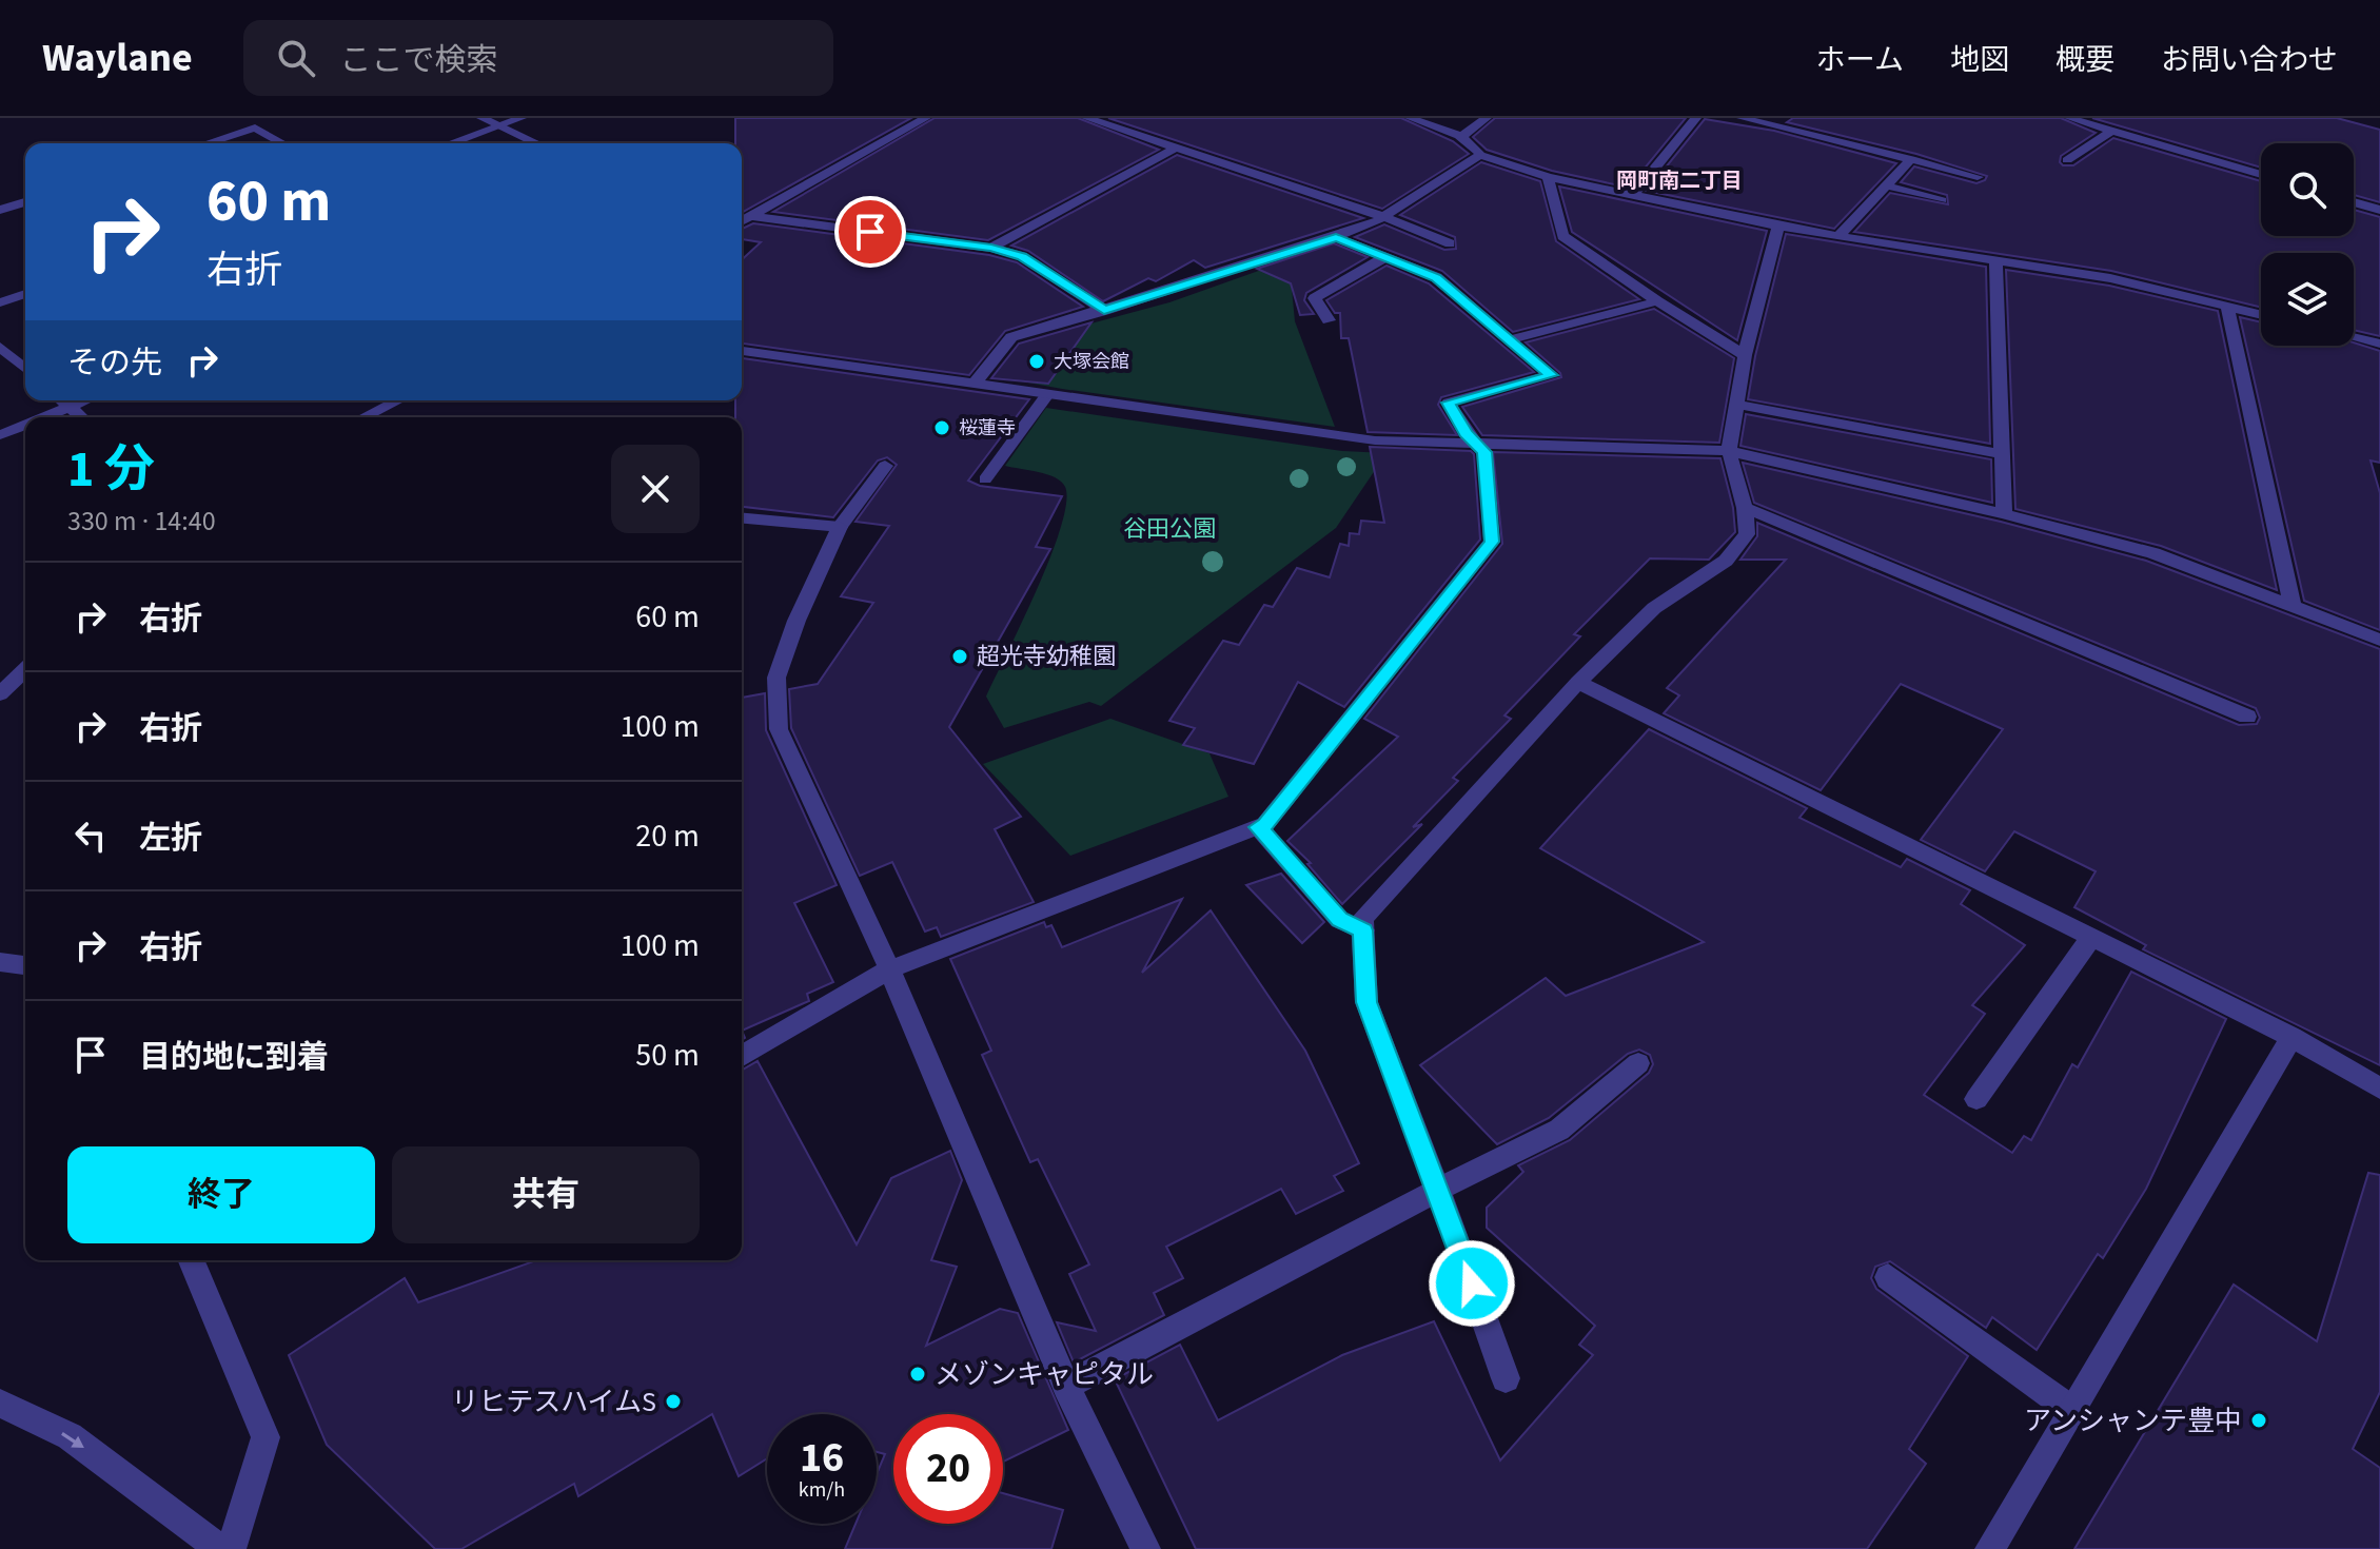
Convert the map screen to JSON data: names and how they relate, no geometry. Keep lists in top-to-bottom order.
{
  "districts": ["岡町南二丁目"],
  "parks": ["谷田公園"],
  "places": [
    "大塚会館",
    "桜蓮寺",
    "超光寺幼稚園",
    "メゾンキャピタル",
    "リヒテスハイムS",
    "アンシャンテ豊中"
  ],
  "page": {
    "header": "Waylane",
    "search": "ここで検索",
    "nav": [
      "ホーム",
      "地図",
      "概要",
      "お問い合わせ"
    ],
    "turn": ["60 m", "右折"],
    "then": "その先",
    "heading": ["1 分", "330 m · 14:40"],
    "list": [
      {
        "name": "右折",
        "value": "60 m"
      },
      {
        "name": "右折",
        "value": "100 m"
      },
      {
        "name": "左折",
        "value": "20 m"
      },
      {
        "name": "右折",
        "value": "100 m"
      },
      {
        "name": "目的地に到着",
        "value": "50 m"
      }
    ],
    "buttons": ["終了", "共有"],
    "speed": "16 km/h",
    "limit": "20"
  }
}
